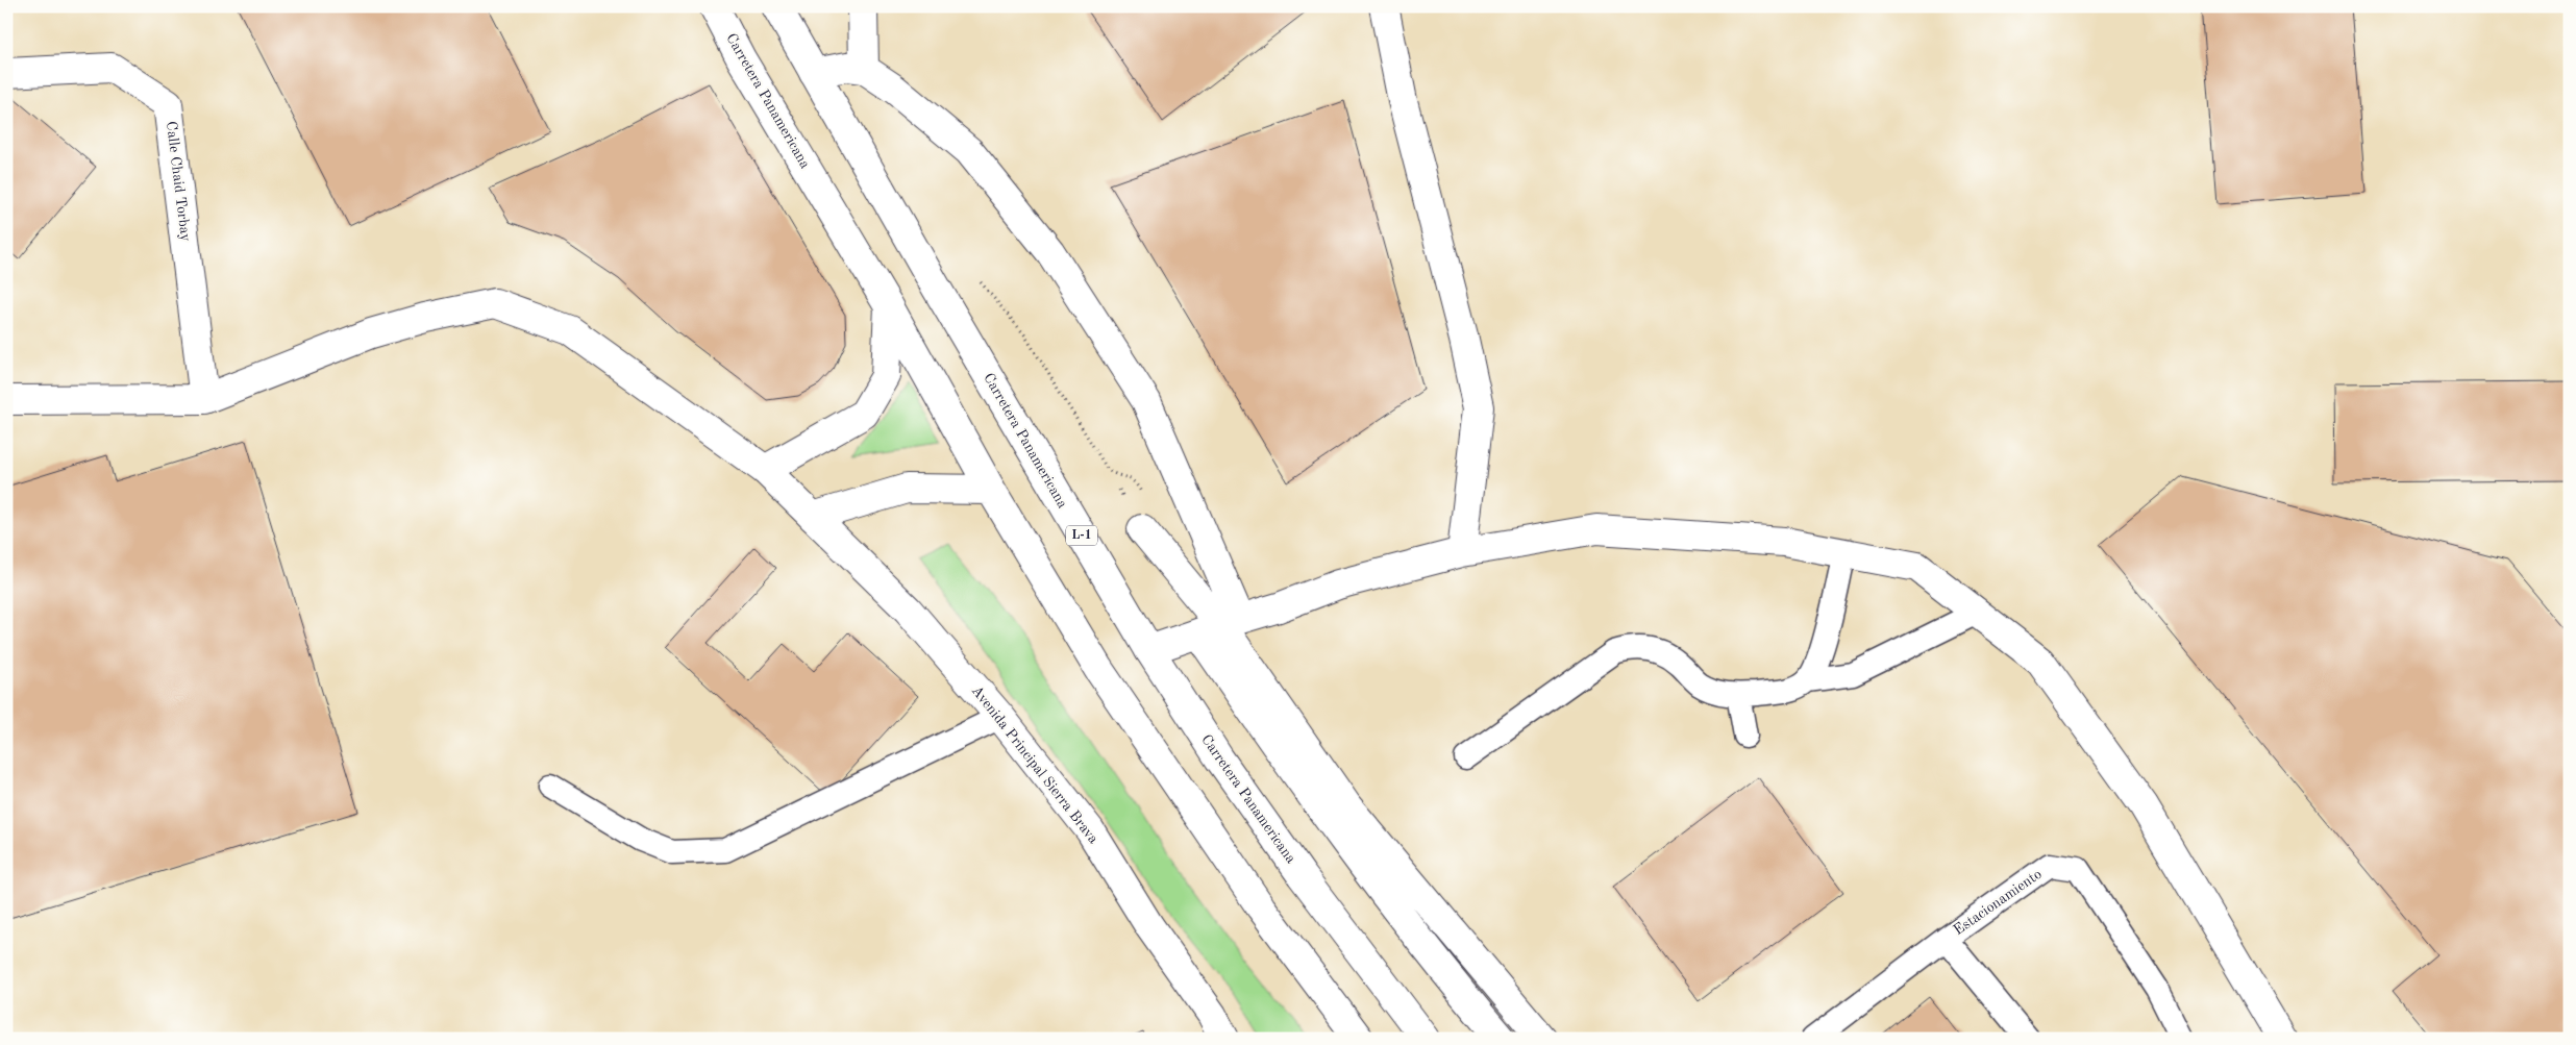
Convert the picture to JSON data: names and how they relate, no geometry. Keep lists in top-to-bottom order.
{
  "streets": {
    "street": [
      "Carretera Panamericana",
      "Calle Chaid Torbay",
      "L-1",
      "Avenida Principal Sierra Brava"
    ],
    "lane": ["Estacionamiento"]
  },
  "crossings": [
    ["Calle Chaid Torbay", "Avenida Principal Sierra Brava"]
  ]
}
